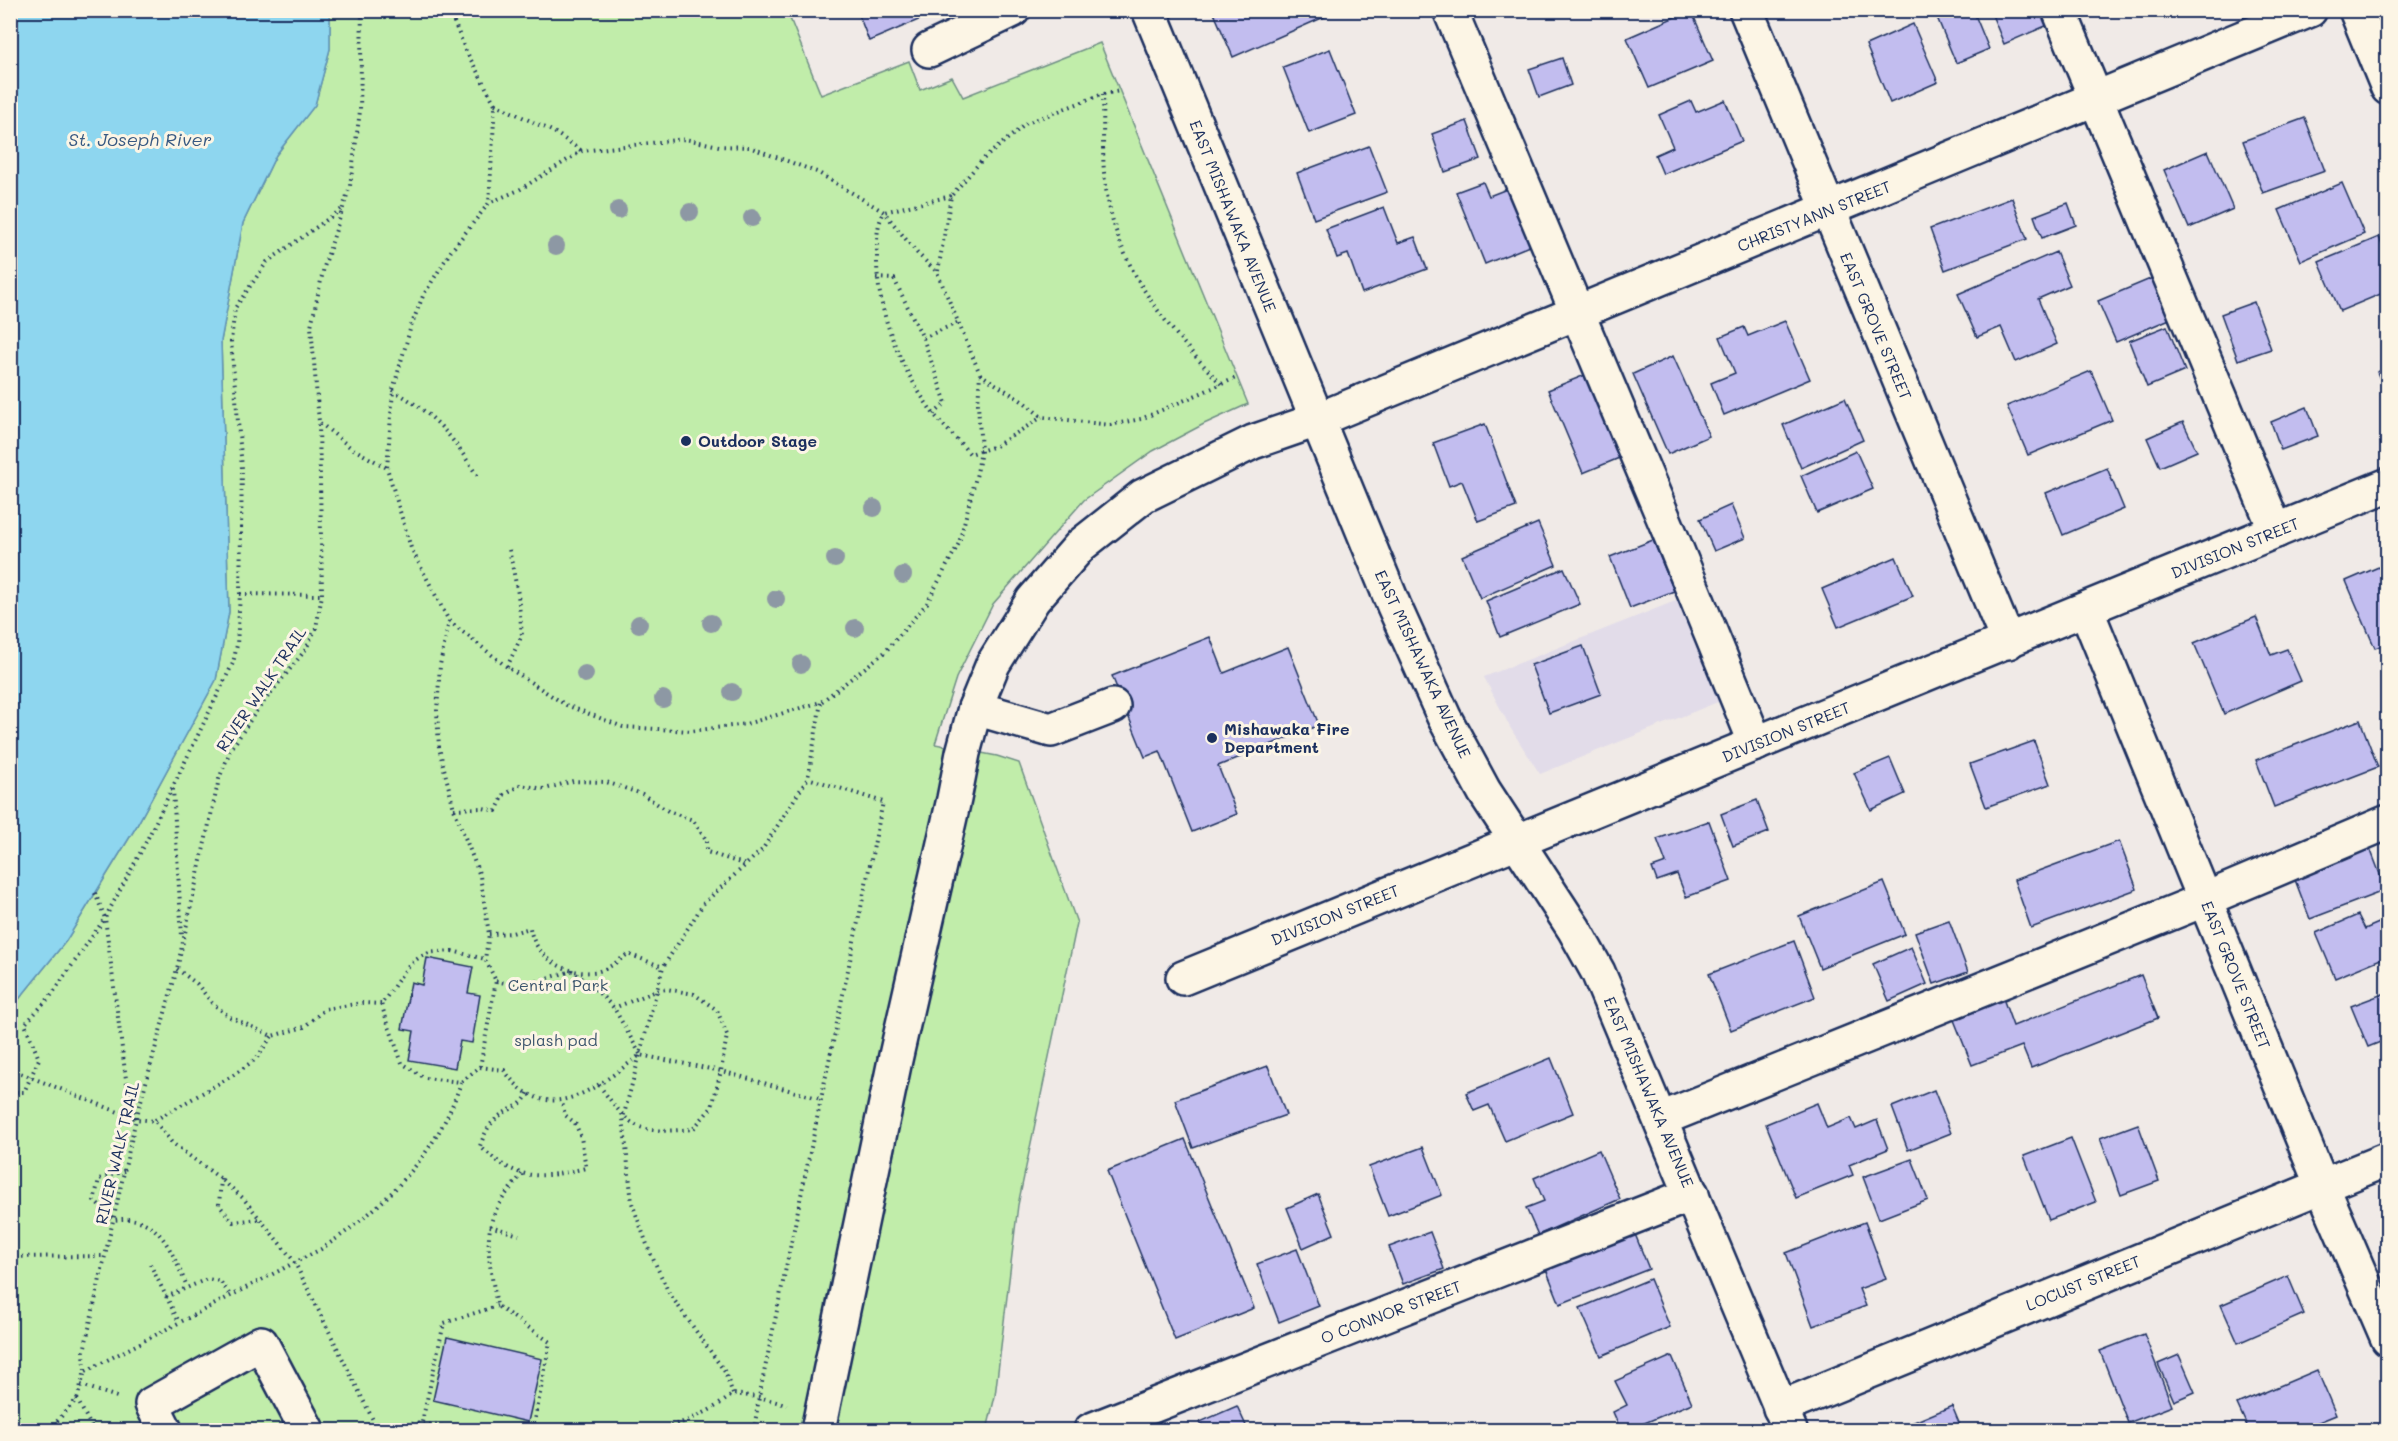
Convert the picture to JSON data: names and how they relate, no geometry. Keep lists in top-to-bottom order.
{
  "streets": {
    "street": [
      "EAST MISHAWAKA AVENUE",
      "CHRISTYANN STREET",
      "EAST GROVE STREET",
      "DIVISION STREET",
      "LOCUST STREET",
      "O CONNOR STREET"
    ],
    "path": ["RIVER WALK TRAIL"]
  },
  "crossings": [
    ["EAST MISHAWAKA AVENUE", "CHRISTYANN STREET"],
    ["EAST MISHAWAKA AVENUE", "DIVISION STREET"],
    ["EAST MISHAWAKA AVENUE", "LOCUST STREET"],
    ["EAST MISHAWAKA AVENUE", "O CONNOR STREET"],
    ["CHRISTYANN STREET", "EAST GROVE STREET"],
    ["EAST GROVE STREET", "DIVISION STREET"],
    ["EAST GROVE STREET", "LOCUST STREET"]
  ],
  "water": ["St. Joseph River"],
  "parks": ["Central Park", "splash pad"],
  "places": ["Outdoor Stage", "Mishawaka Fire Department"]
}
